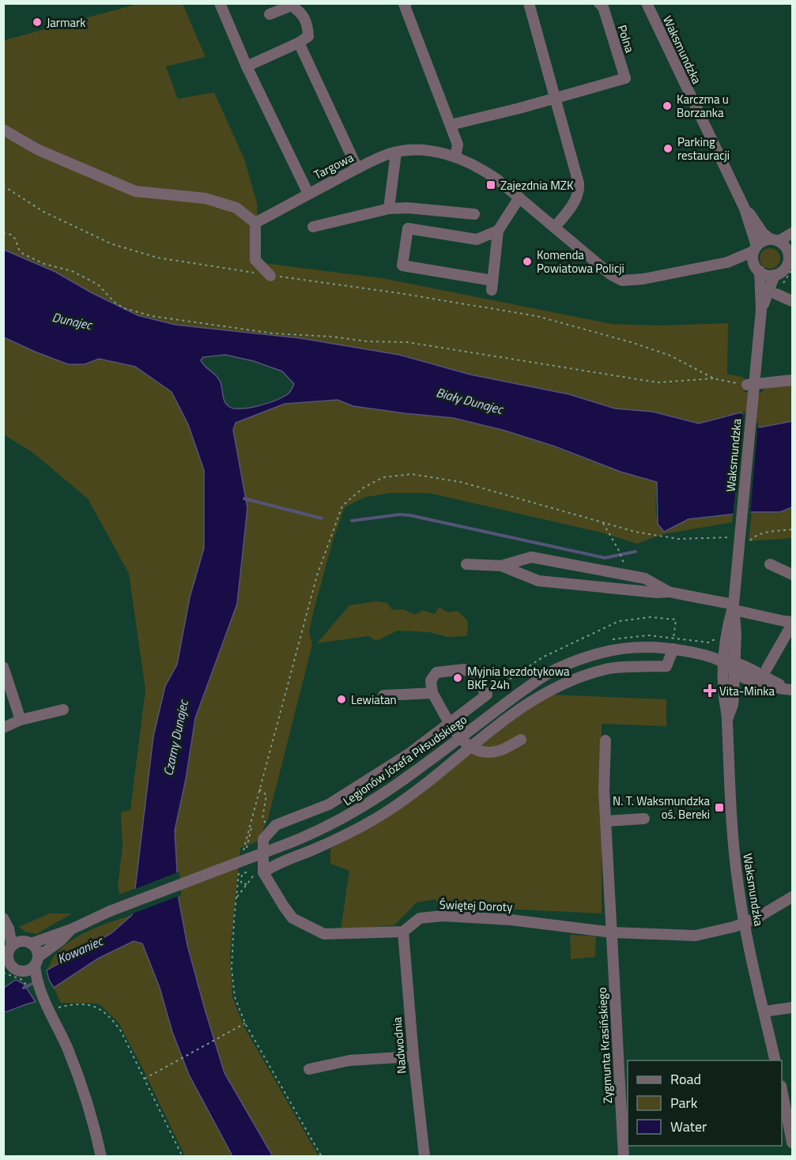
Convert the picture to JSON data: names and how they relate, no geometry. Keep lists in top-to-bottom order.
{
  "streets": {
    "street": [
      "Polna",
      "Waksmundzka",
      "Targowa",
      "Legionów Józefa Piłsudskiego",
      "Świętej Doroty",
      "Nadwodnia",
      "Zygmunta Krasińskiego"
    ]
  },
  "crossings": [
    ["Waksmundzka", "Targowa"],
    ["Waksmundzka", "Legionów Józefa Piłsudskiego"],
    ["Waksmundzka", "Świętej Doroty"],
    ["Świętej Doroty", "Nadwodnia"],
    ["Świętej Doroty", "Zygmunta Krasińskiego"]
  ],
  "water": [
    "Dunajec",
    "Biały Dunajec",
    "Czarny Dunajec",
    "Kowaniec"
  ],
  "places": {
    "other": [
      "Jarmark",
      "Karczma u Borzanka",
      "Parking restauracji",
      "Komenda Powiatowa Policji",
      "Myjnia bezdotykowa BKF 24h",
      "Lewiatan"
    ],
    "transit": ["Zajezdnia MZK", "N. T. Waksmundzka oś. Bereki"],
    "health": ["Vita-Minka"]
  },
  "legend": ["Road", "Park", "Water"]
}
